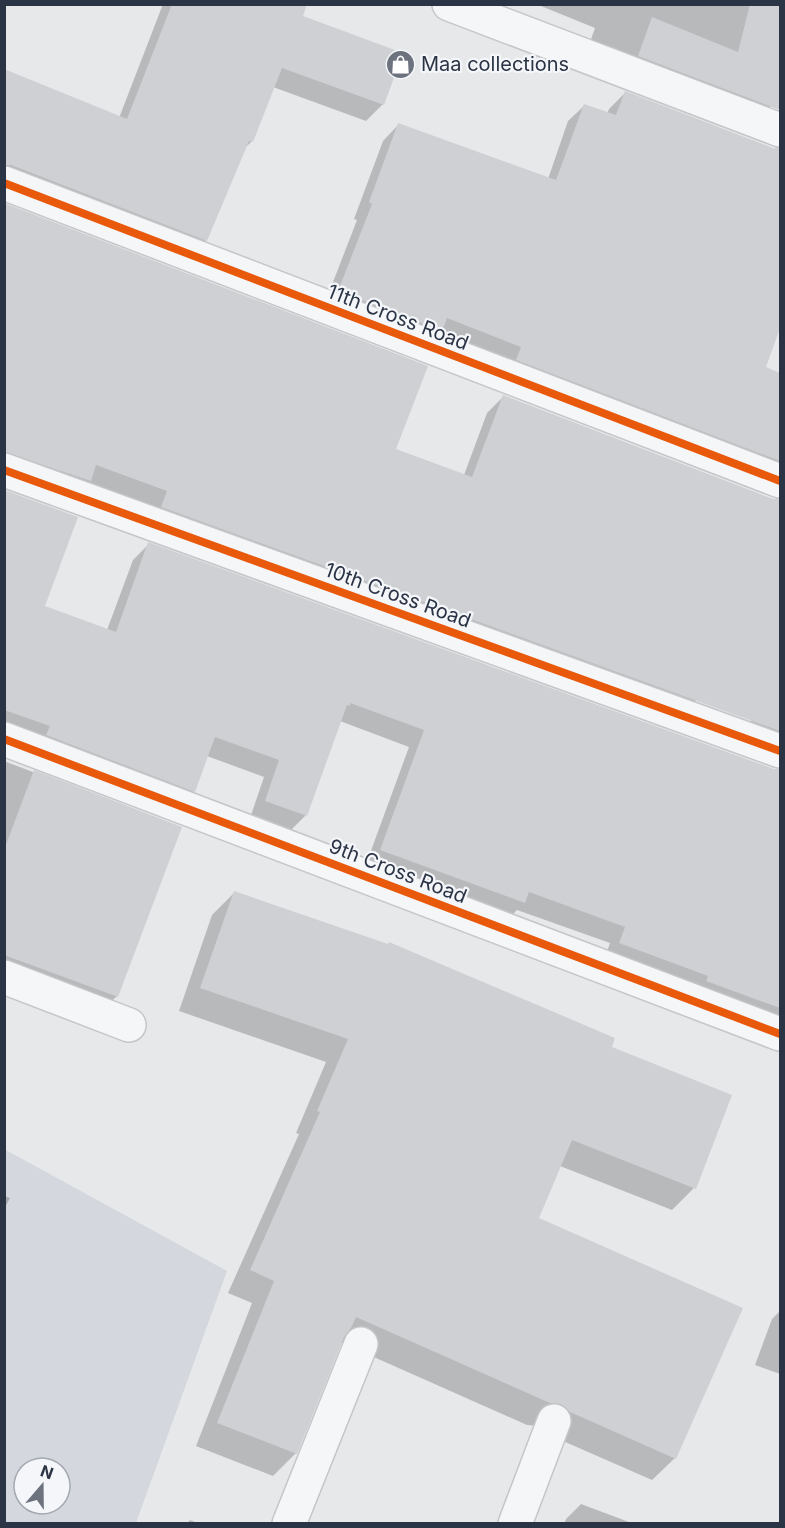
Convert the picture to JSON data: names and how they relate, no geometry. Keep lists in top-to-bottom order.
{
  "streets": {
    "street": ["11th Cross Road", "10th Cross Road", "9th Cross Road"]
  },
  "places": {
    "shop": ["Maa collections"]
  },
  "north": "top"
}
